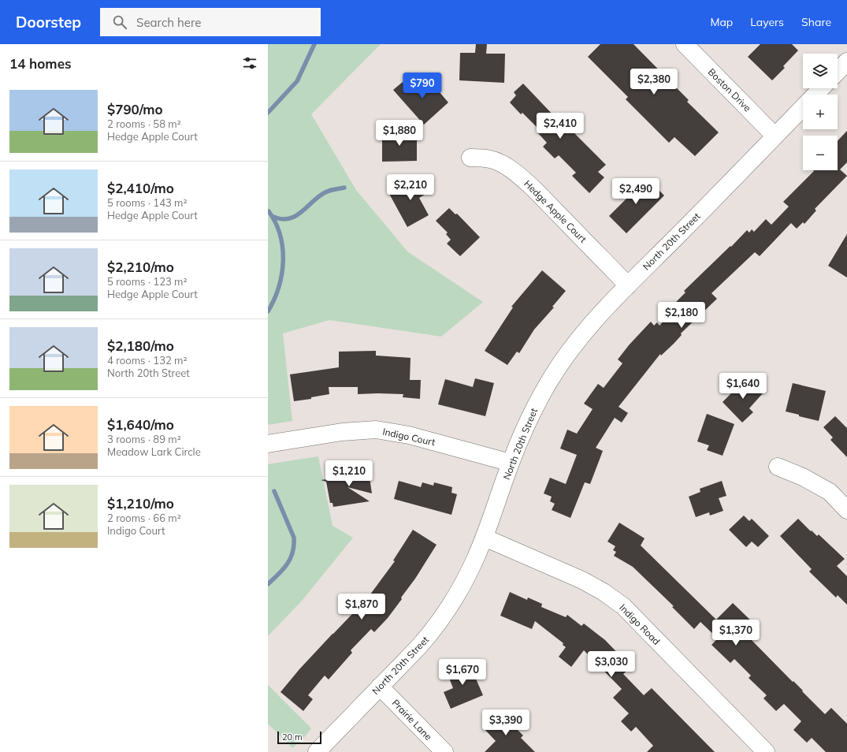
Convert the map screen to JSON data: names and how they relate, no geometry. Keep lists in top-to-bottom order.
{
  "streets": {
    "street": [
      "Boston Drive",
      "Hedge Apple Court",
      "North 20th Street",
      "Indigo Court",
      "Indigo Road",
      "Prairie Lane"
    ]
  },
  "crossings": [
    ["Boston Drive", "North 20th Street"],
    ["Hedge Apple Court", "North 20th Street"],
    ["North 20th Street", "Indigo Court"],
    ["North 20th Street", "Indigo Road"],
    ["North 20th Street", "Prairie Lane"]
  ],
  "scale_bar": "20 m",
  "page": {
    "header": "Doorstep",
    "search": "Search here",
    "nav": ["Map", "Layers", "Share"],
    "heading": "14 homes",
    "map_buttons": ["+", "−"],
    "price": [
      "$2,380",
      "$790",
      "$2,410",
      "$1,880",
      "$2,210",
      "$2,490",
      "$2,180",
      "$1,640",
      "$1,210",
      "$1,870",
      "$1,370",
      "$3,030",
      "$1,670",
      "$3,390"
    ],
    "list": [
      {
        "name": "$790/mo",
        "note": "2 rooms · 58 m² · Hedge Apple Court"
      },
      {
        "name": "$2,410/mo",
        "note": "5 rooms · 143 m² · Hedge Apple Court"
      },
      {
        "name": "$2,210/mo",
        "note": "5 rooms · 123 m² · Hedge Apple Court"
      },
      {
        "name": "$2,180/mo",
        "note": "4 rooms · 132 m² · North 20th Street"
      },
      {
        "name": "$1,640/mo",
        "note": "3 rooms · 89 m² · Meadow Lark Circle"
      },
      {
        "name": "$1,210/mo",
        "note": "2 rooms · 66 m² · Indigo Court"
      }
    ],
    "scale": "20 m"
  }
}
